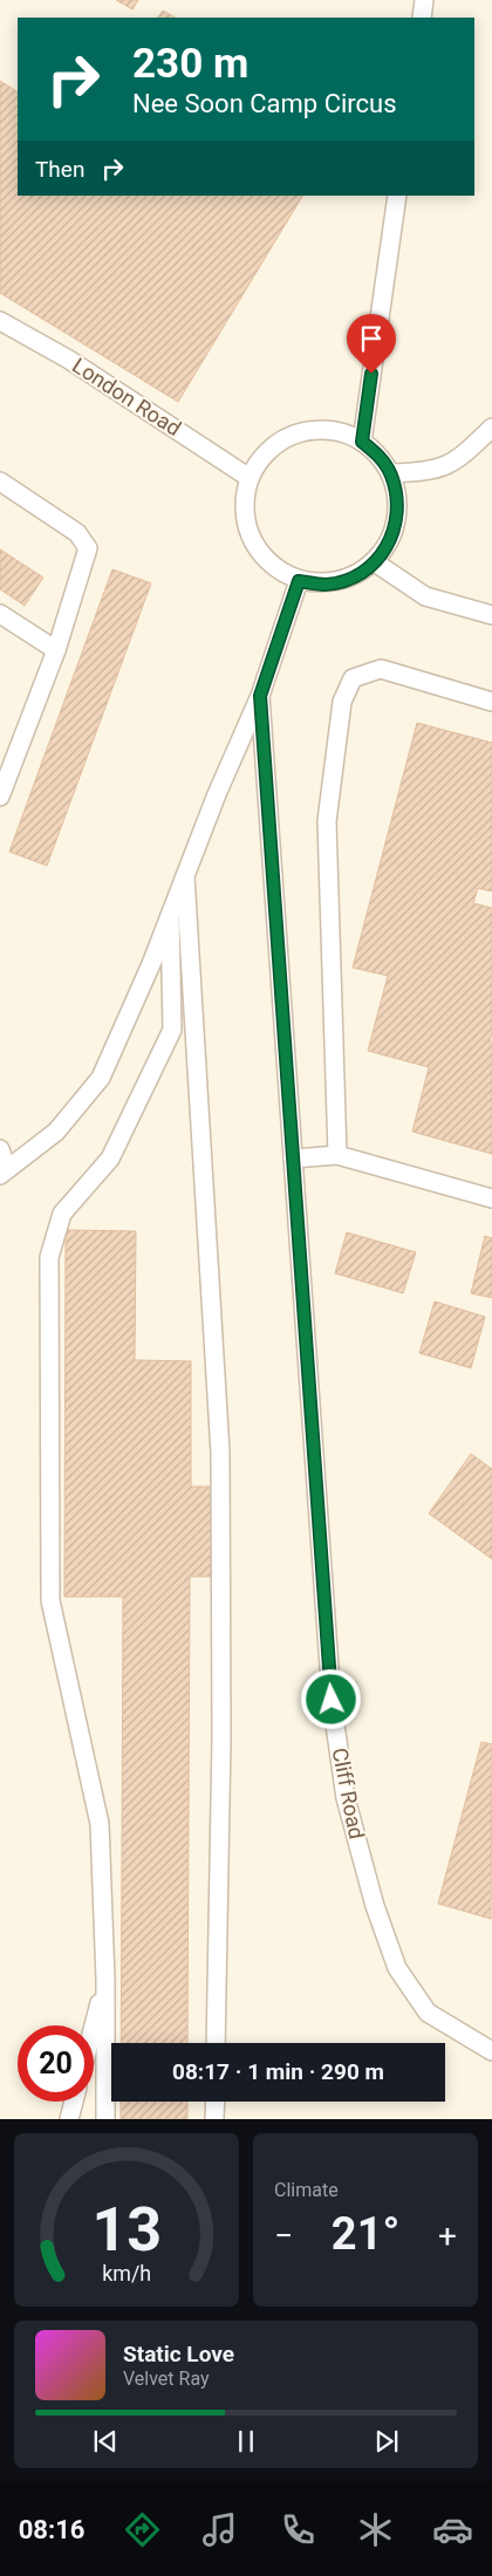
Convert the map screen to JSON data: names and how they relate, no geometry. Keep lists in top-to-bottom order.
{
  "streets": {
    "lane": ["London Road", "Cliff Road"]
  },
  "crossings": [
    ["London Road", "Cliff Road"]
  ],
  "page": {
    "turn": ["230 m", "Nee Soon Camp Circus"],
    "then": "Then",
    "limit": "20",
    "trip": "08:17 · 1 min · 290 m",
    "tile": "Climate",
    "heat": ["−", "21°", "+"],
    "song": ["Static Love", "Velvet Ray"],
    "tabs": "08:16",
    "gauge": ["13", "km/h"]
  }
}
